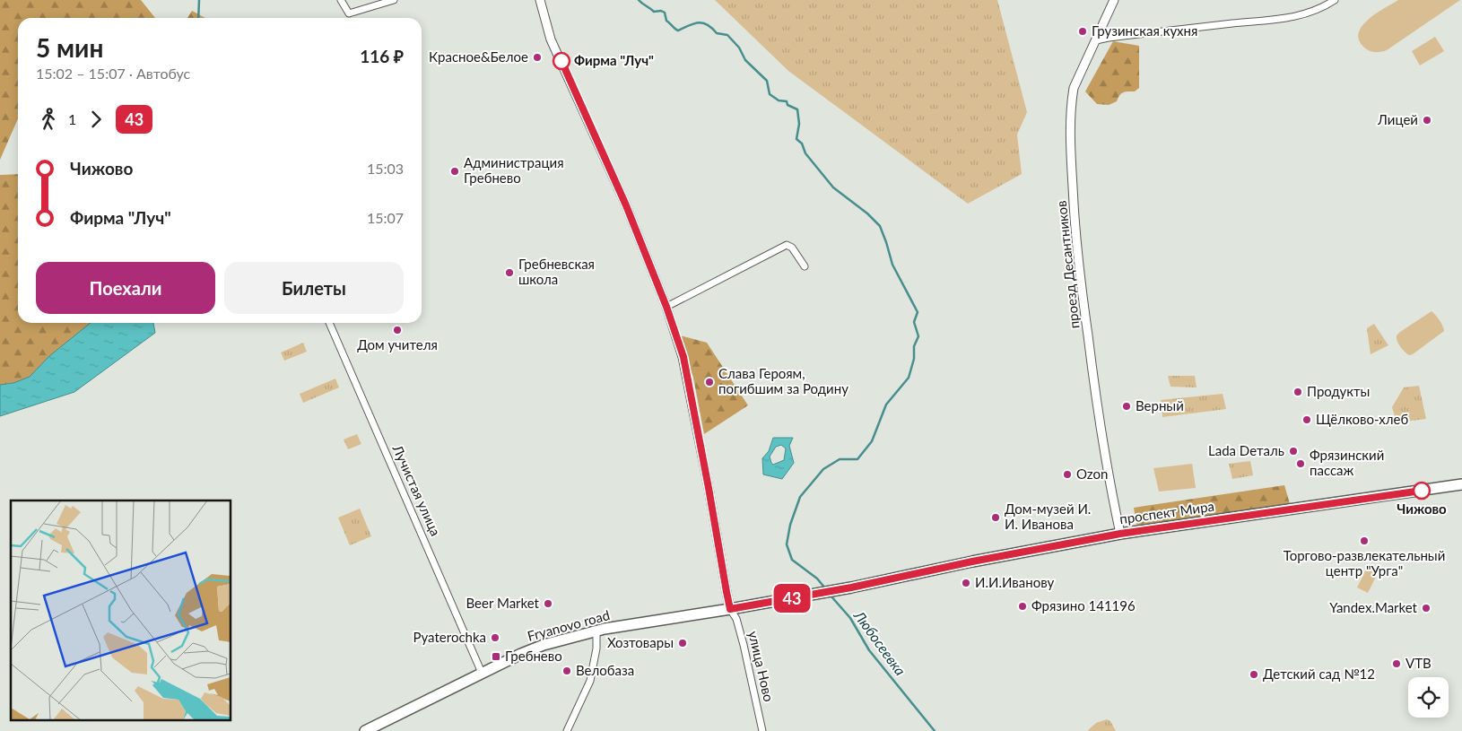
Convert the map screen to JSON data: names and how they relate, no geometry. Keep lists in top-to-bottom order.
{
  "streets": {
    "main road": ["проспект Мира", "Fryanovo road"],
    "street": ["проезд Десантников", "Лучистая улица", "улица Ново"]
  },
  "crossings": [
    ["проезд Десантников", "проспект Мира"],
    ["Лучистая улица", "Fryanovo road"],
    ["проспект Мира", "Fryanovo road"],
    ["Fryanovo road", "улица Ново"]
  ],
  "water": ["Любосеевка"],
  "places": {
    "other": [
      "Грузинская кухня",
      "Красное&Белое",
      "Фирма \"Луч\"",
      "Лицей",
      "Администрация Гребнево",
      "Гребневская школа",
      "Дом учителя",
      "Слава Героям, погибшим за Родину",
      "Продукты",
      "Верный",
      "Щёлково-хлеб",
      "Lada Dеталь",
      "Фрязинский пассаж",
      "Ozon",
      "Чижово",
      "Дом-музей И. И. Иванова",
      "Торгово-развлекательный центр \"Урга\"",
      "И.И.Иванову",
      "Beer Market",
      "Фрязино 141196",
      "Yandex.Market",
      "Pyaterochka",
      "Хозтовары",
      "VTB",
      "Велобаза",
      "Детский сад №12"
    ],
    "transit": ["Гребнево"]
  },
  "lines": ["bus line 43"],
  "page": {
    "on_map": "43",
    "heading": ["5 мин", "15:02 – 15:07 · Автобус", "116 ₽"],
    "legs": ["1", "43"],
    "list": [
      {
        "name": "Чижово",
        "value": "15:03"
      },
      {
        "name": "Фирма \"Луч\"",
        "value": "15:07"
      }
    ],
    "buttons": ["Поехали", "Билеты"]
  }
}
